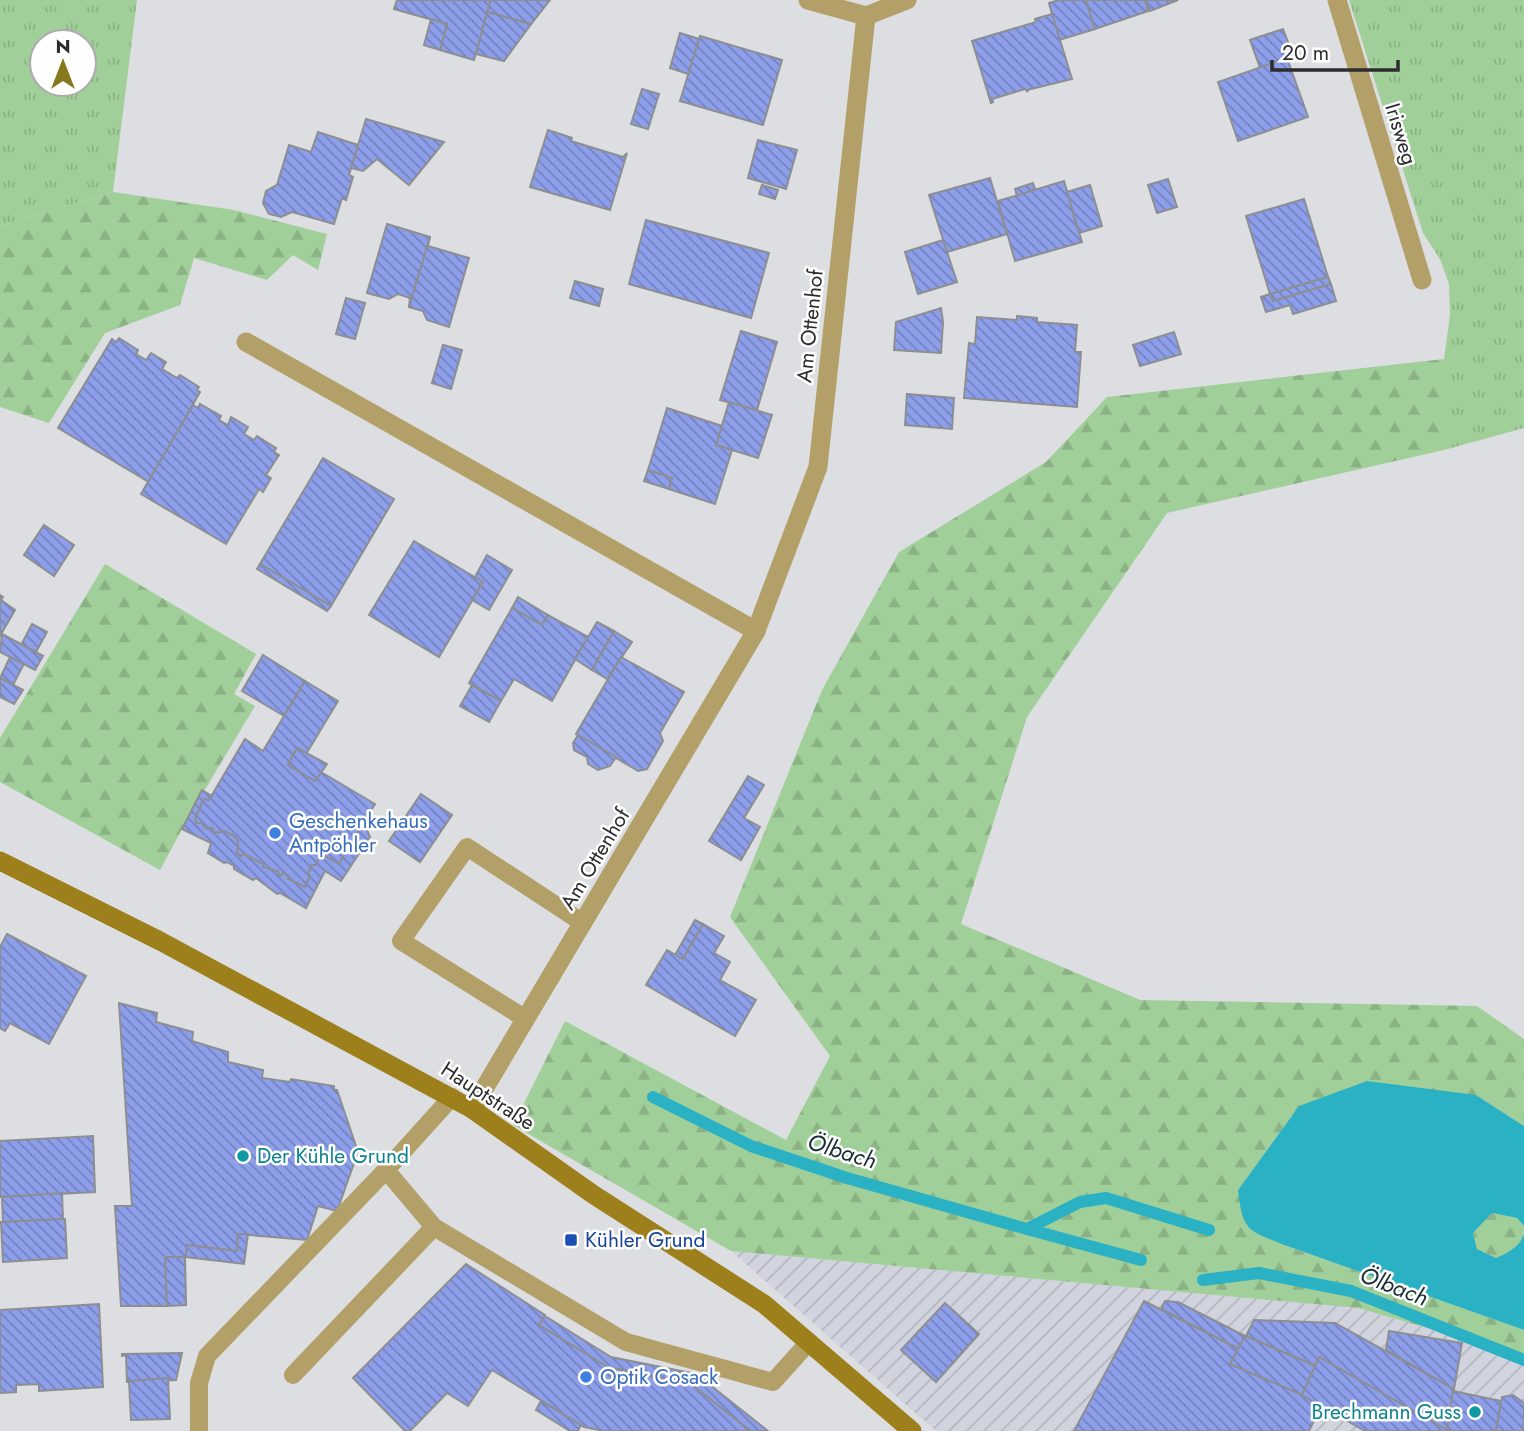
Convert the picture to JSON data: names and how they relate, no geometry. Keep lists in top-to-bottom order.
{
  "streets": {
    "main road": ["Hauptstraße"],
    "street": ["Irisweg", "Am Ottenhof"]
  },
  "crossings": [
    ["Am Ottenhof", "Hauptstraße"]
  ],
  "water": ["Ölbach"],
  "places": {
    "other": [
      "Geschenkehaus Antpöhler",
      "Der Kühle Grund",
      "Optik Cosack",
      "Brechmann Guss"
    ],
    "transit": ["Kühler Grund"]
  },
  "scale_bar": "20 m",
  "north": "top"
}
